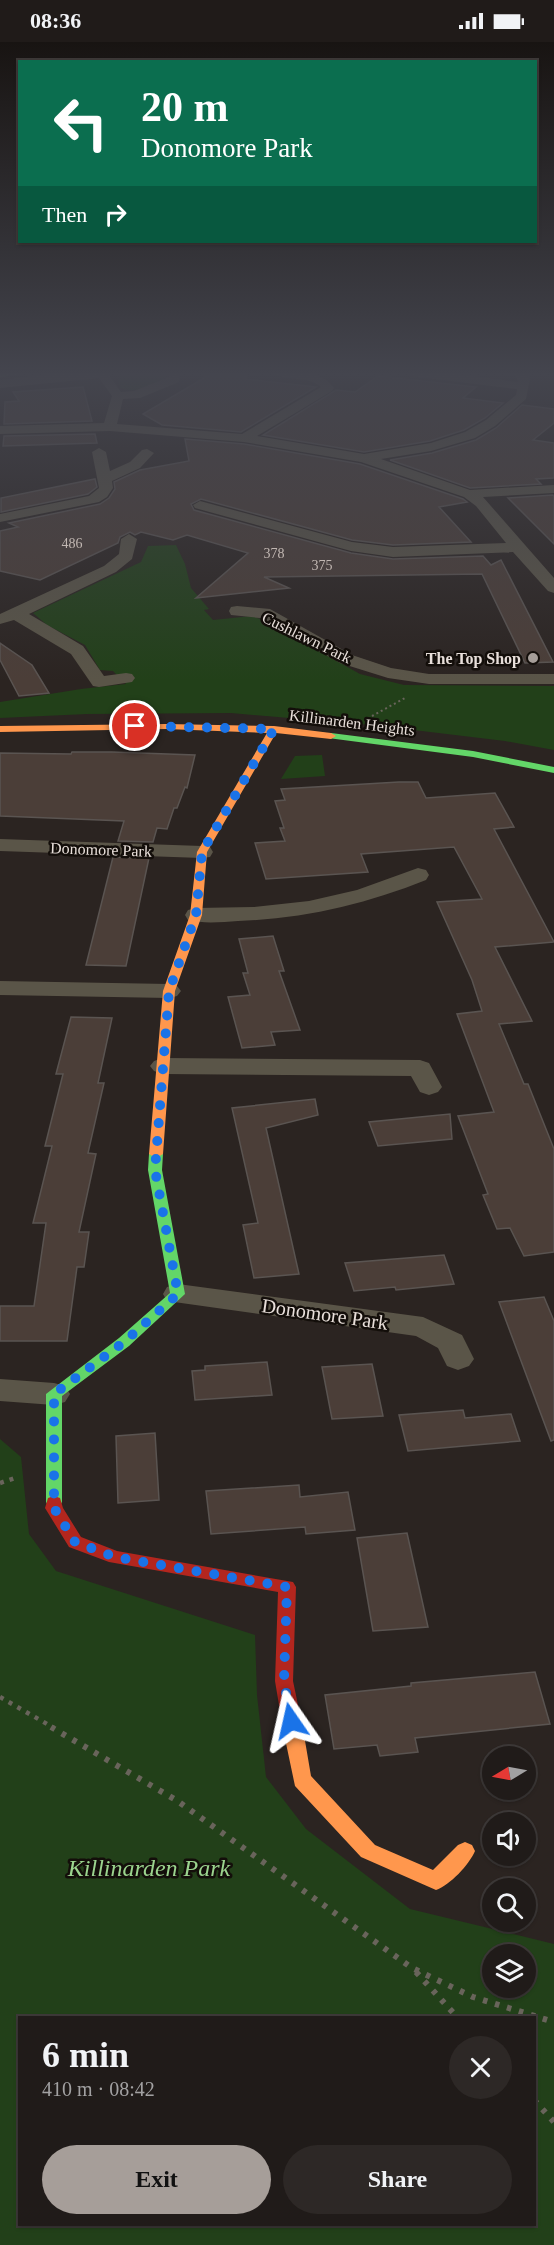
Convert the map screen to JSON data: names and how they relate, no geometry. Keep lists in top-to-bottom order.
{
  "streets": {
    "street": ["Cushlawn Park", "Killinarden Heights", "Donomore Park"]
  },
  "parks": ["Killinarden Park"],
  "places": ["The Top Shop"],
  "house_numbers": ["486", "378", "375"],
  "north": "left",
  "page": {
    "status": "08:36",
    "turn": ["20 m", "Donomore Park"],
    "then": "Then",
    "heading": ["6 min", "410 m · 08:42"],
    "buttons": ["Exit", "Share"]
  }
}
